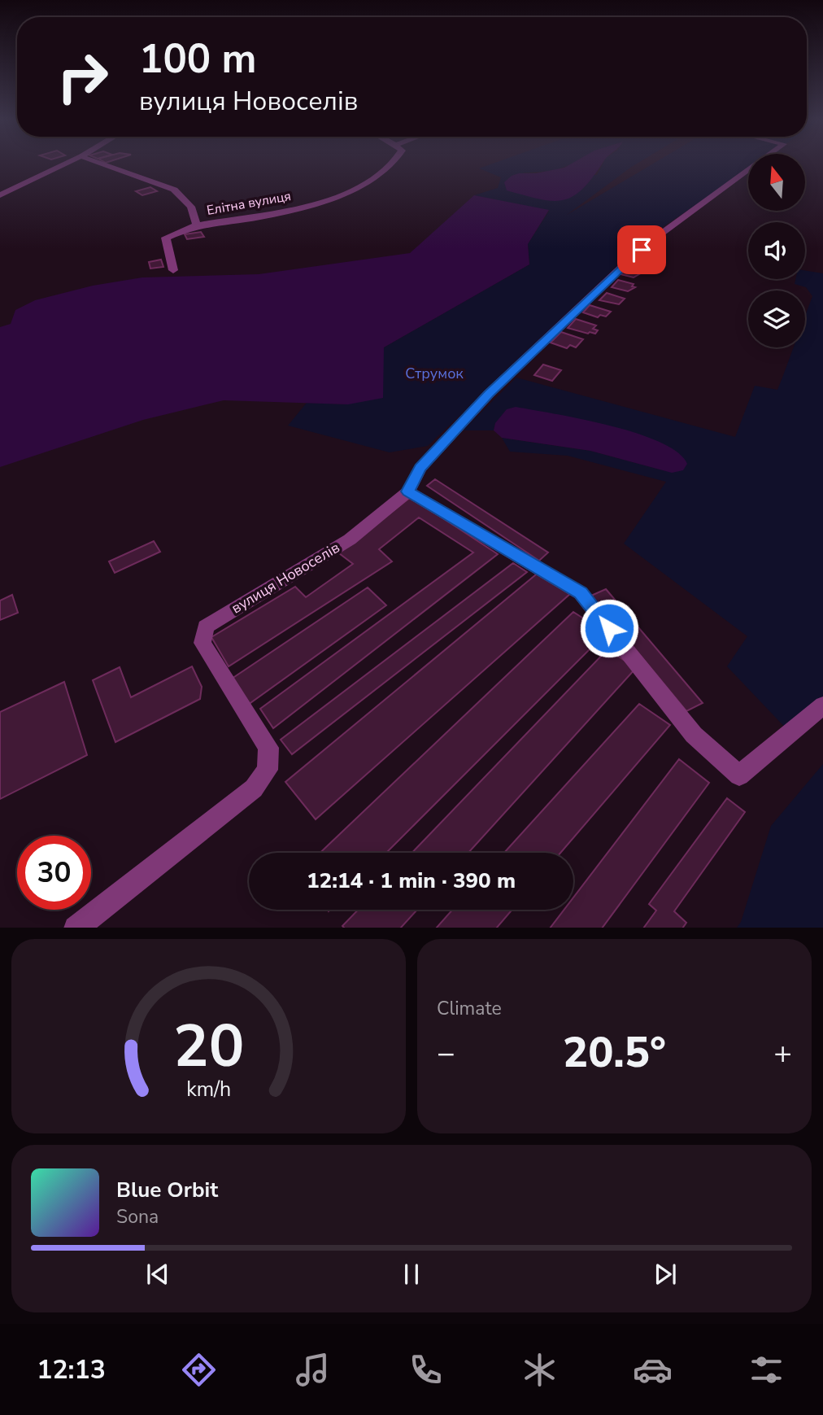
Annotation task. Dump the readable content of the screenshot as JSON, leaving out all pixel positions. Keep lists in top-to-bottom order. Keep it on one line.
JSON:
{"streets":{"street":["Елітна вулиця","вулиця Новоселів"]},"parks":["Струмок"],"north":"top","page":{"turn":["100 m","вулиця Новоселів"],"limit":"30","trip":"12:14 · 1 min · 390 m","tile":"Climate","heat":["−","20.5°","+"],"song":["Blue Orbit","Sona"],"tabs":"12:13","gauge":["20","km/h"]}}
